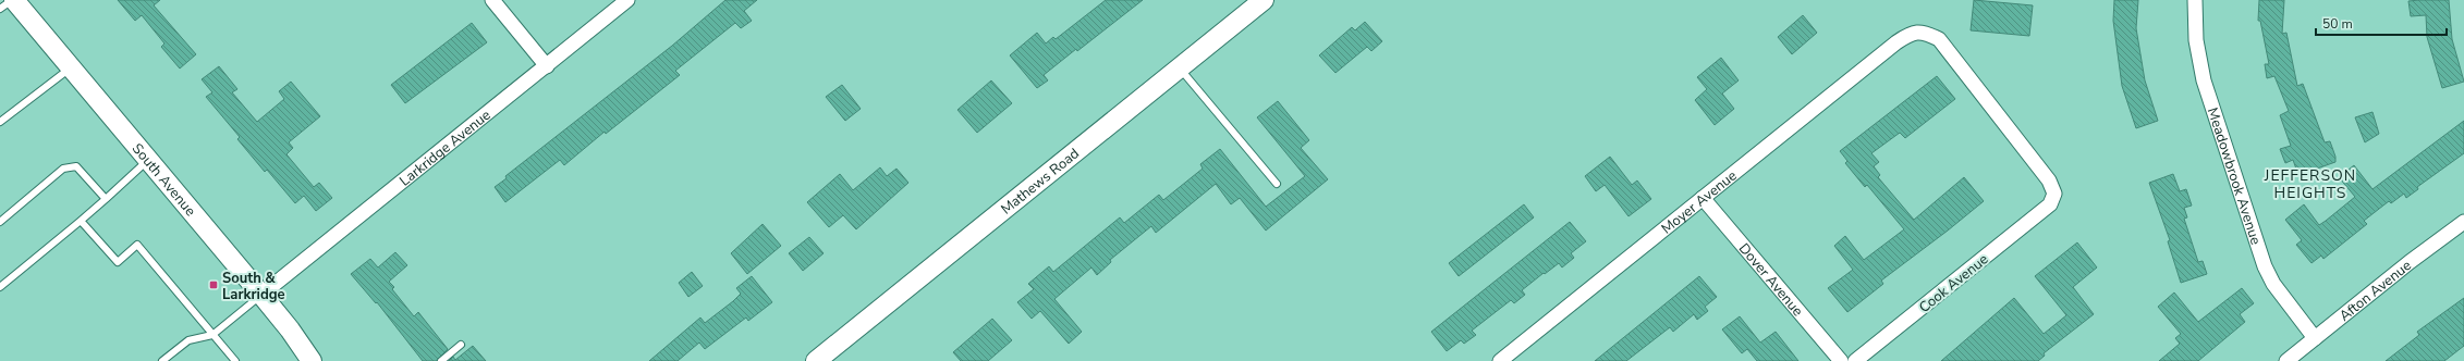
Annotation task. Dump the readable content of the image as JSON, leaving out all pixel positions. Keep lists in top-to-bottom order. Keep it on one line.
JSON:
{"streets":{"street":["Larkridge Avenue","Meadowbrook Avenue","South Avenue","Mathews Road","Moyer Avenue","Dover Avenue","Cook Avenue","Afton Avenue"]},"crossings":[["Larkridge Avenue","South Avenue"],["Meadowbrook Avenue","Afton Avenue"],["Moyer Avenue","Dover Avenue"],["Moyer Avenue","Cook Avenue"]],"districts":["JEFFERSON HEIGHTS"],"places":{"transit":["South & Larkridge"]},"scale_bar":"50 m"}
